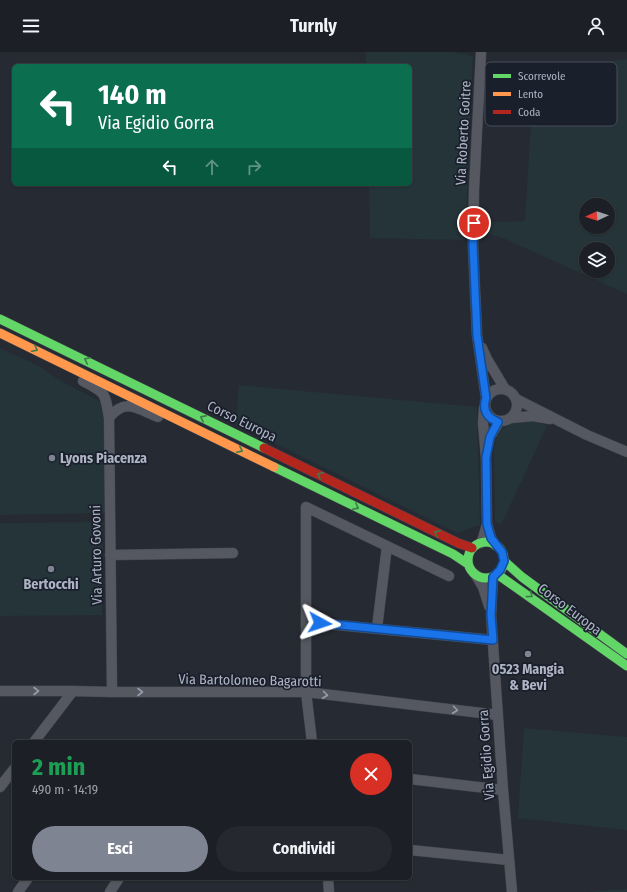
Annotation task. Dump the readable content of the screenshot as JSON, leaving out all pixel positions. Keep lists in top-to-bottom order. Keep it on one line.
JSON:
{"streets":{"main road":["Corso Europa"],"street":["Via Roberto Goitre","Via Arturo Govoni","Via Bartolomeo Bagarotti","Via Egidio Gorra"]},"crossings":[["Via Roberto Goitre","Corso Europa"],["Via Roberto Goitre","Via Egidio Gorra"],["Corso Europa","Via Arturo Govoni"],["Corso Europa","Via Egidio Gorra"],["Via Arturo Govoni","Via Bartolomeo Bagarotti"],["Via Bartolomeo Bagarotti","Via Egidio Gorra"]],"places":["Lyons Piacenza","Bertocchi","0523 Mangia & Bevi"],"legend":["Scorrevole","Lento","Coda"],"north":"left","page":{"header":"Turnly","turn":["140 m","Via Egidio Gorra"],"heading":["2 min","490 m · 14:19"],"buttons":["Esci","Condividi"]}}
